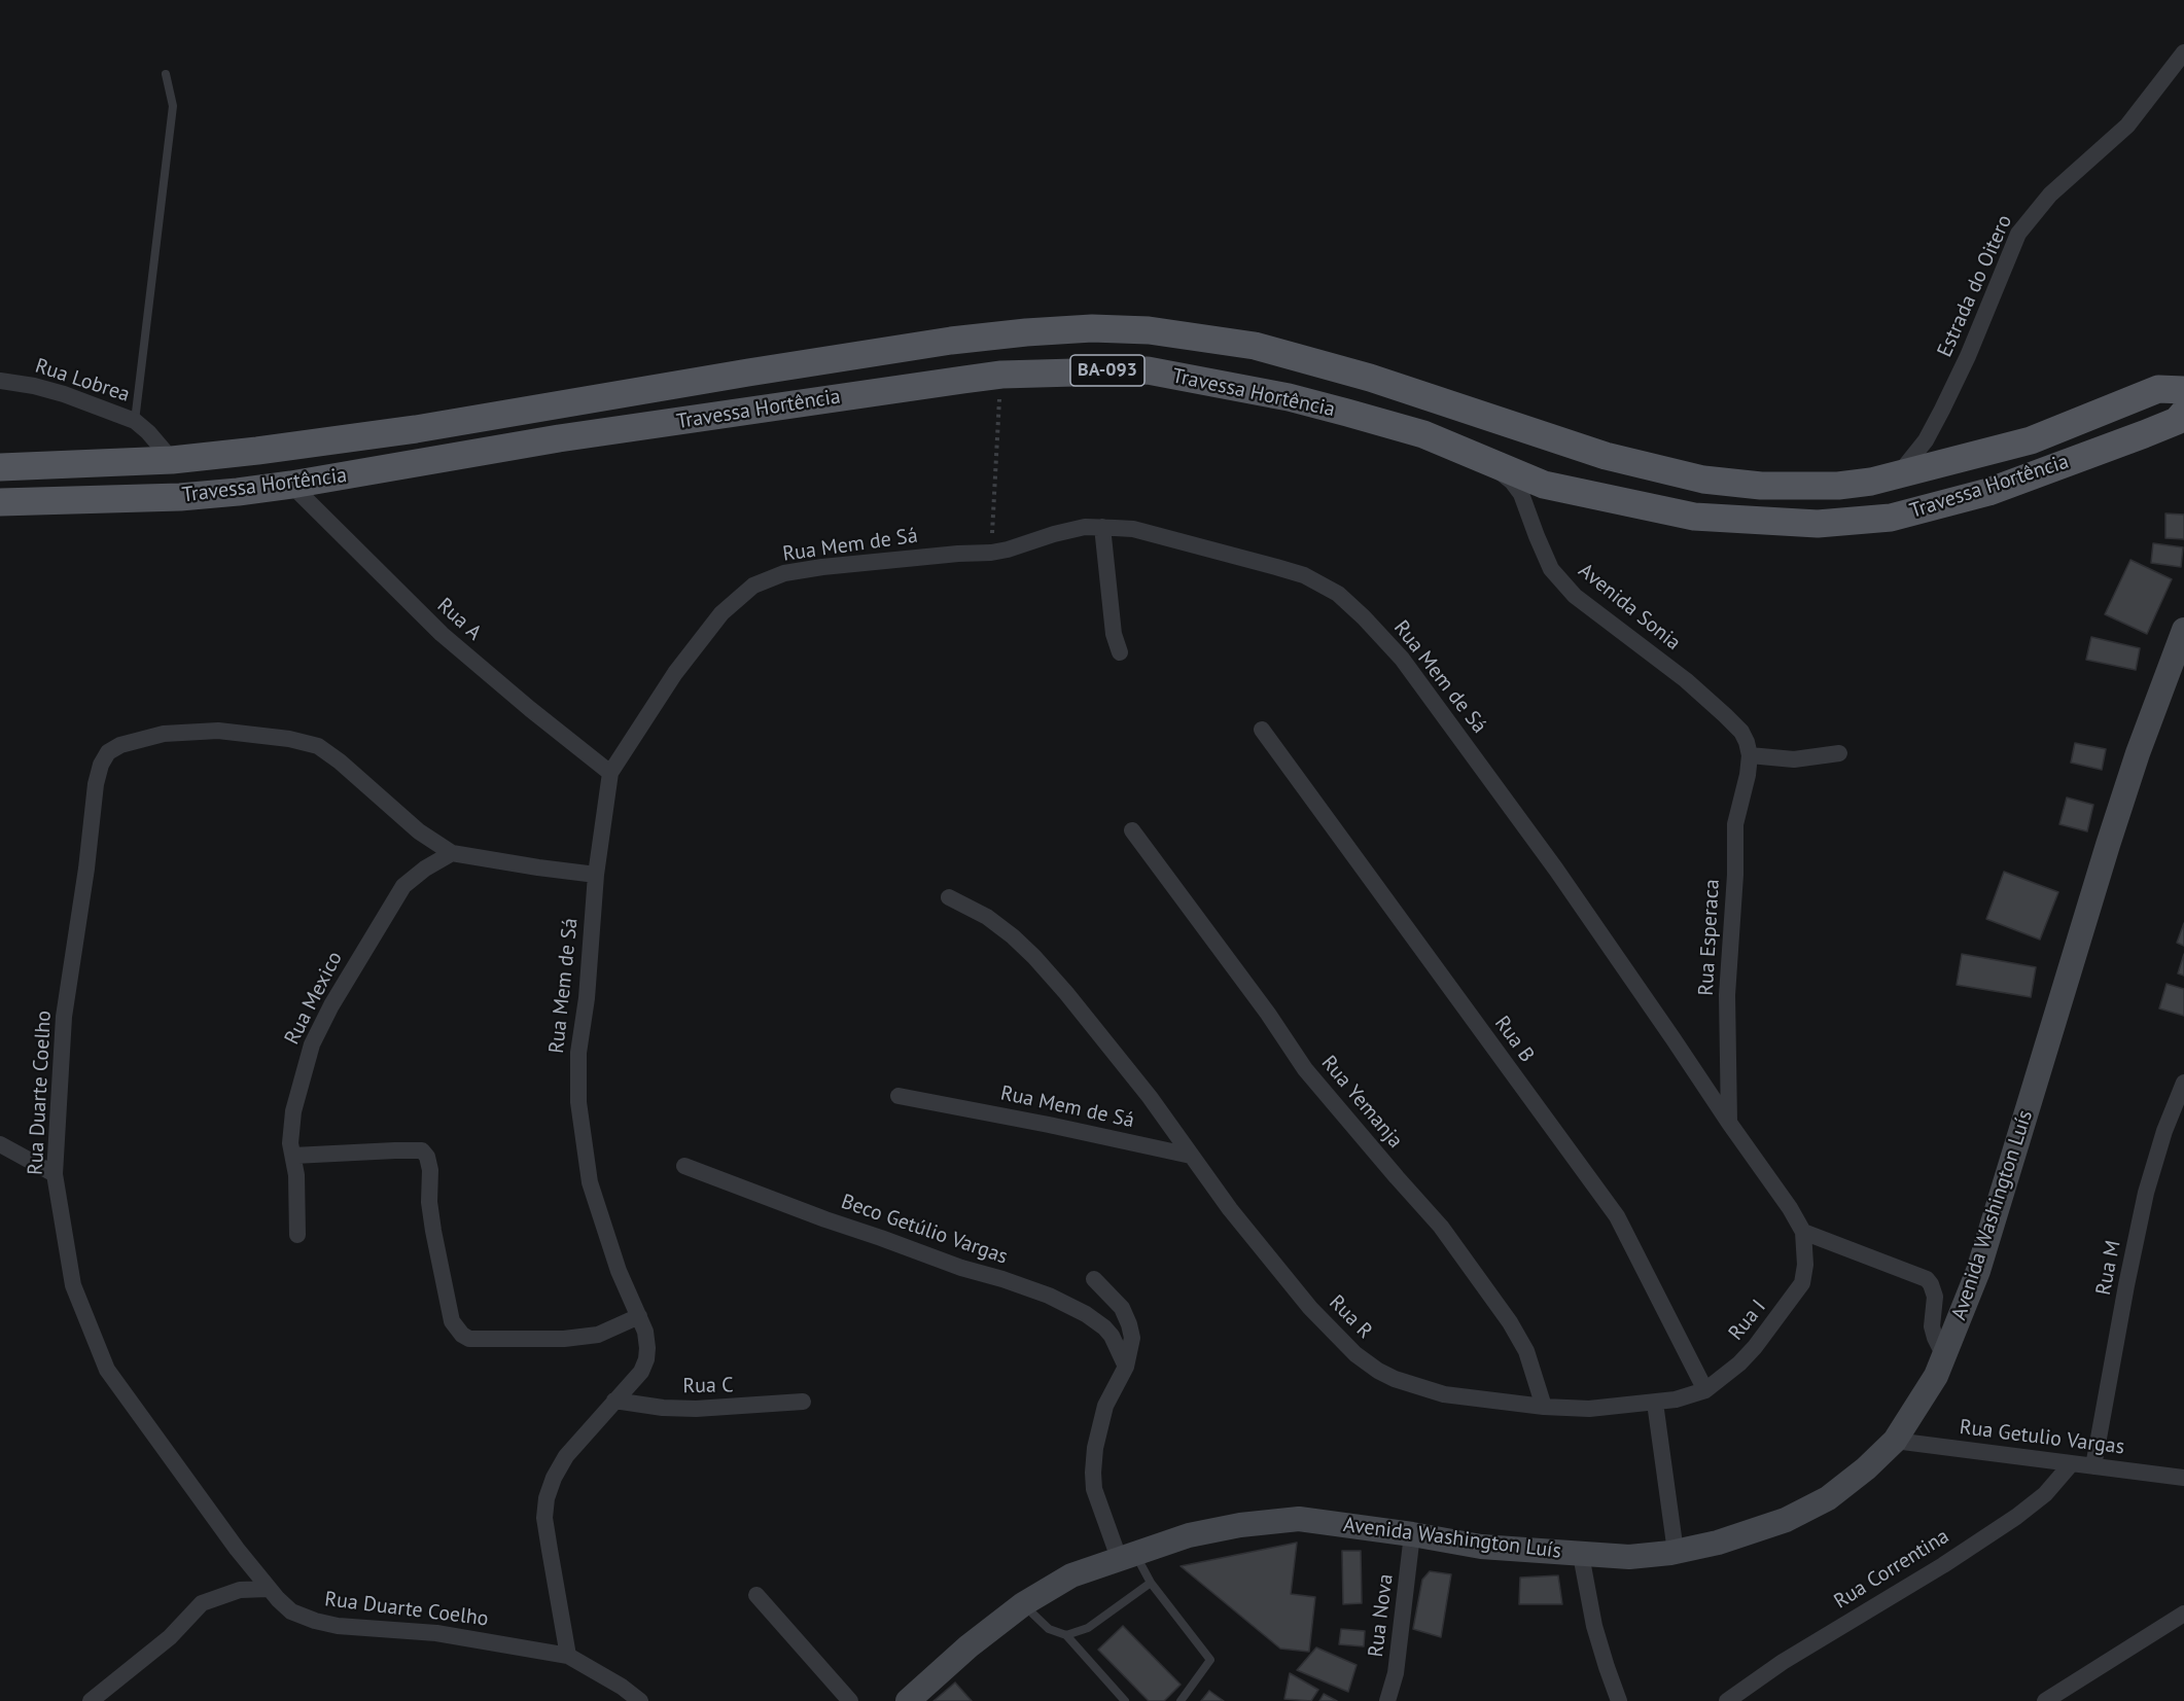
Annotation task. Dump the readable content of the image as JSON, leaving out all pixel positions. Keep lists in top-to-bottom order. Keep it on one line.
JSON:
{"streets":{"main road":["BA-093","Travessa Hortência","Avenida Washington Luís"],"street":["Estrada do Oitero","Rua Lobrea","Rua Mem de Sá","Avenida Sonia","Rua A","Rua Esperaca","Rua Mexico","Rua B","Rua Duarte Coelho","Rua Yemanja","Beco Getúlio Vargas","Rua M","Rua R","Rua I","Rua C","Rua Getulio Vargas","Rua Correntina","Rua Nova"]},"crossings":[["Estrada do Oitero","Travessa Hortência"],["Rua Lobrea","Travessa Hortência"],["Travessa Hortência","Avenida Sonia"],["Travessa Hortência","Rua A"],["Rua Mem de Sá","Rua A"],["Rua Mem de Sá","Rua Esperaca"],["Rua Mem de Sá","Rua Duarte Coelho"],["Rua Mem de Sá","Rua R"],["Rua Mem de Sá","Rua I"],["Rua Mem de Sá","Rua C"],["Avenida Sonia","Rua Esperaca"],["Rua Esperaca","Rua I"],["Rua Mexico","Rua Duarte Coelho"],["Rua B","Rua I"],["Rua Yemanja","Rua R"],["Rua Yemanja","Rua I"],["Avenida Washington Luís","Rua Getulio Vargas"],["Avenida Washington Luís","Rua Nova"],["Rua M","Rua Getulio Vargas"],["Rua R","Rua I"],["Rua Getulio Vargas","Rua Correntina"]]}
